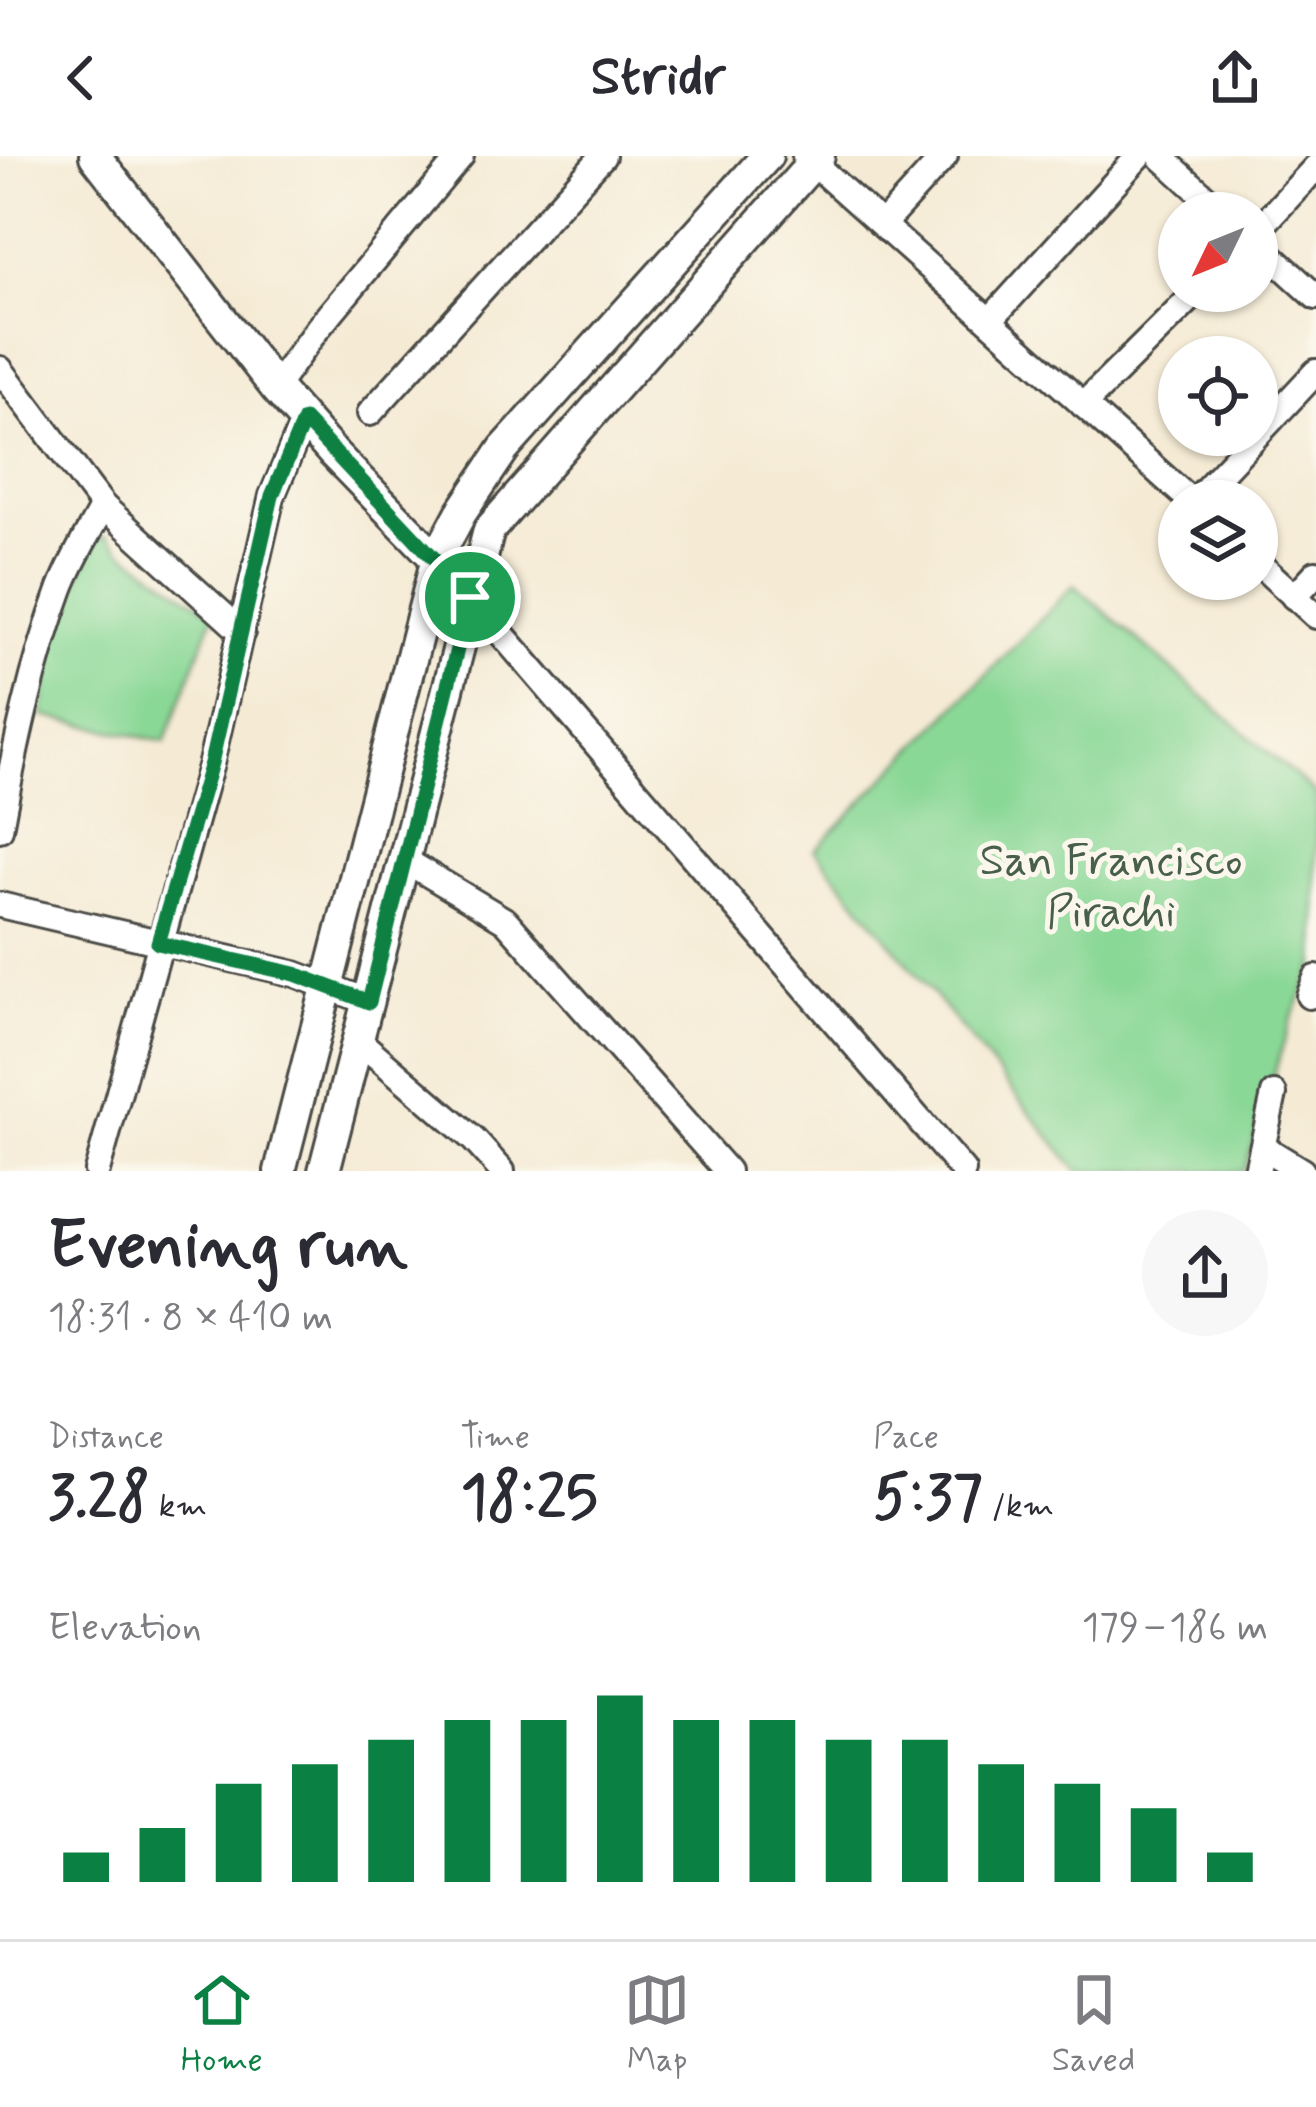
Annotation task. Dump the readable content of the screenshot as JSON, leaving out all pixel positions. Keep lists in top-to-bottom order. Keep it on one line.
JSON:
{"parks":["San Francisco Pirachi"],"north":"bottom left","page":{"header":"Stridr","heading":["Evening run","18:31 · 8 × 410 m"],"stats":[["Distance","3.28 km"],["Time","18:25"],["Pace","5:37 /km"]],"chart":["Elevation","179–186 m"],"tabs":["Home","Map","Saved"]}}
